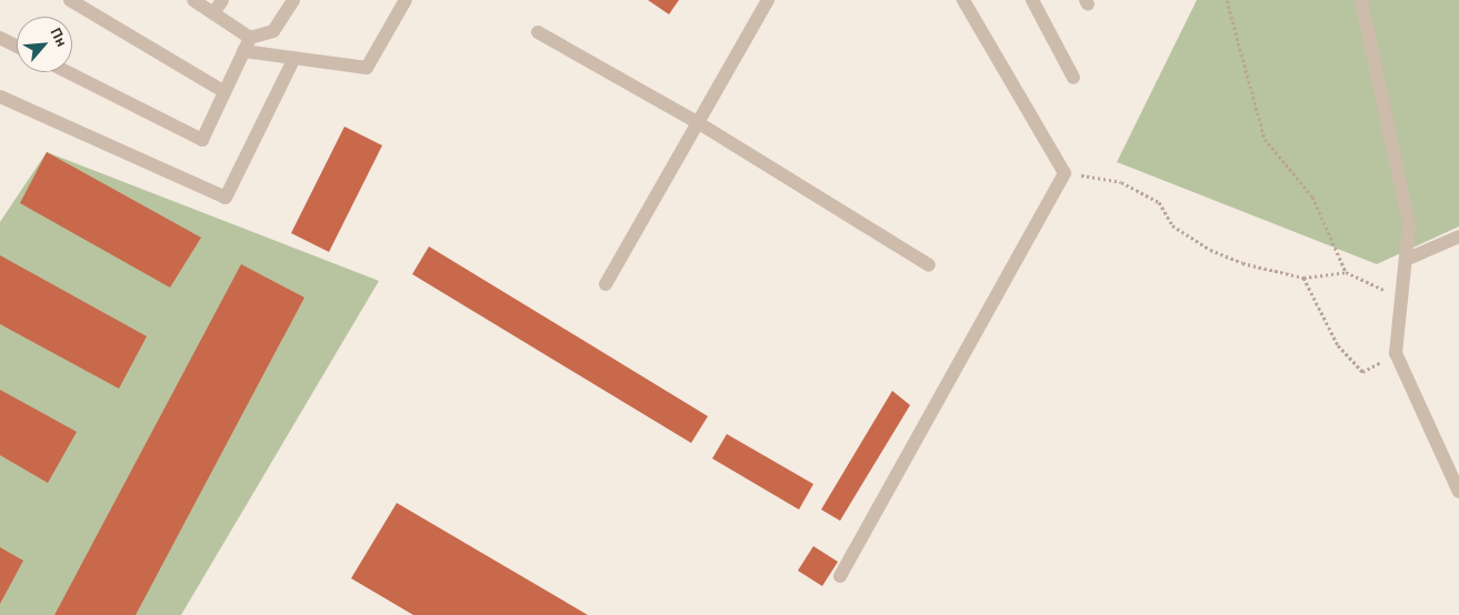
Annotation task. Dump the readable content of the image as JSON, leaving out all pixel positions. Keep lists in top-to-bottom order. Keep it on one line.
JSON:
{"north":"top right"}
